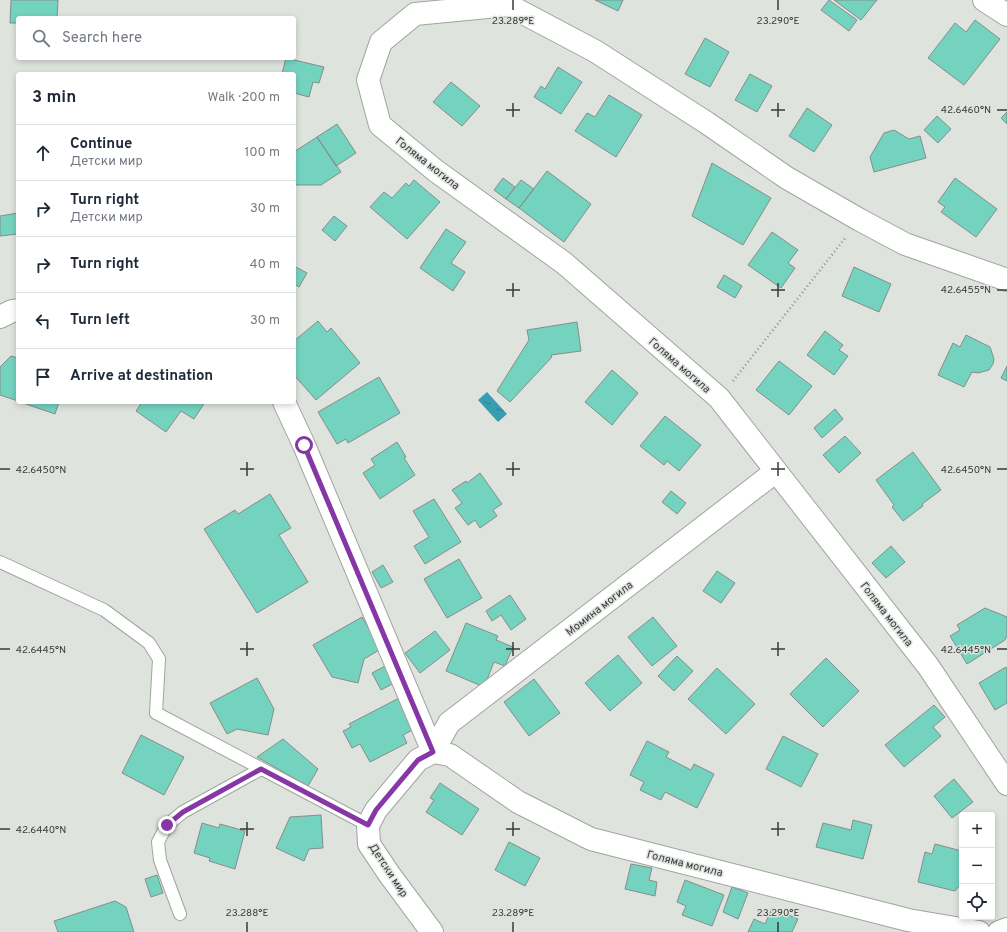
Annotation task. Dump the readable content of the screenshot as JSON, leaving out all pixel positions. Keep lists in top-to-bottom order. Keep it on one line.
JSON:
{"streets":{"street":["Голяма могила","Момина могила","Детски мир"]},"crossings":[["Голяма могила","Момина могила"]],"page":{"search":"Search here","heading":["3 min","Walk · 200 m"],"list":[["Continue","Детски мир","100 m"],["Turn right","Детски мир","30 m"],["Turn right","40 m"],["Turn left","30 m"],"Arrive at destination"],"map_buttons":["+","−"]},"coordinates":["23.289°E","23.290°E","42.6460°N","42.6455°N","42.6450°N","42.6445°N","42.6440°N","23.288°E"]}
